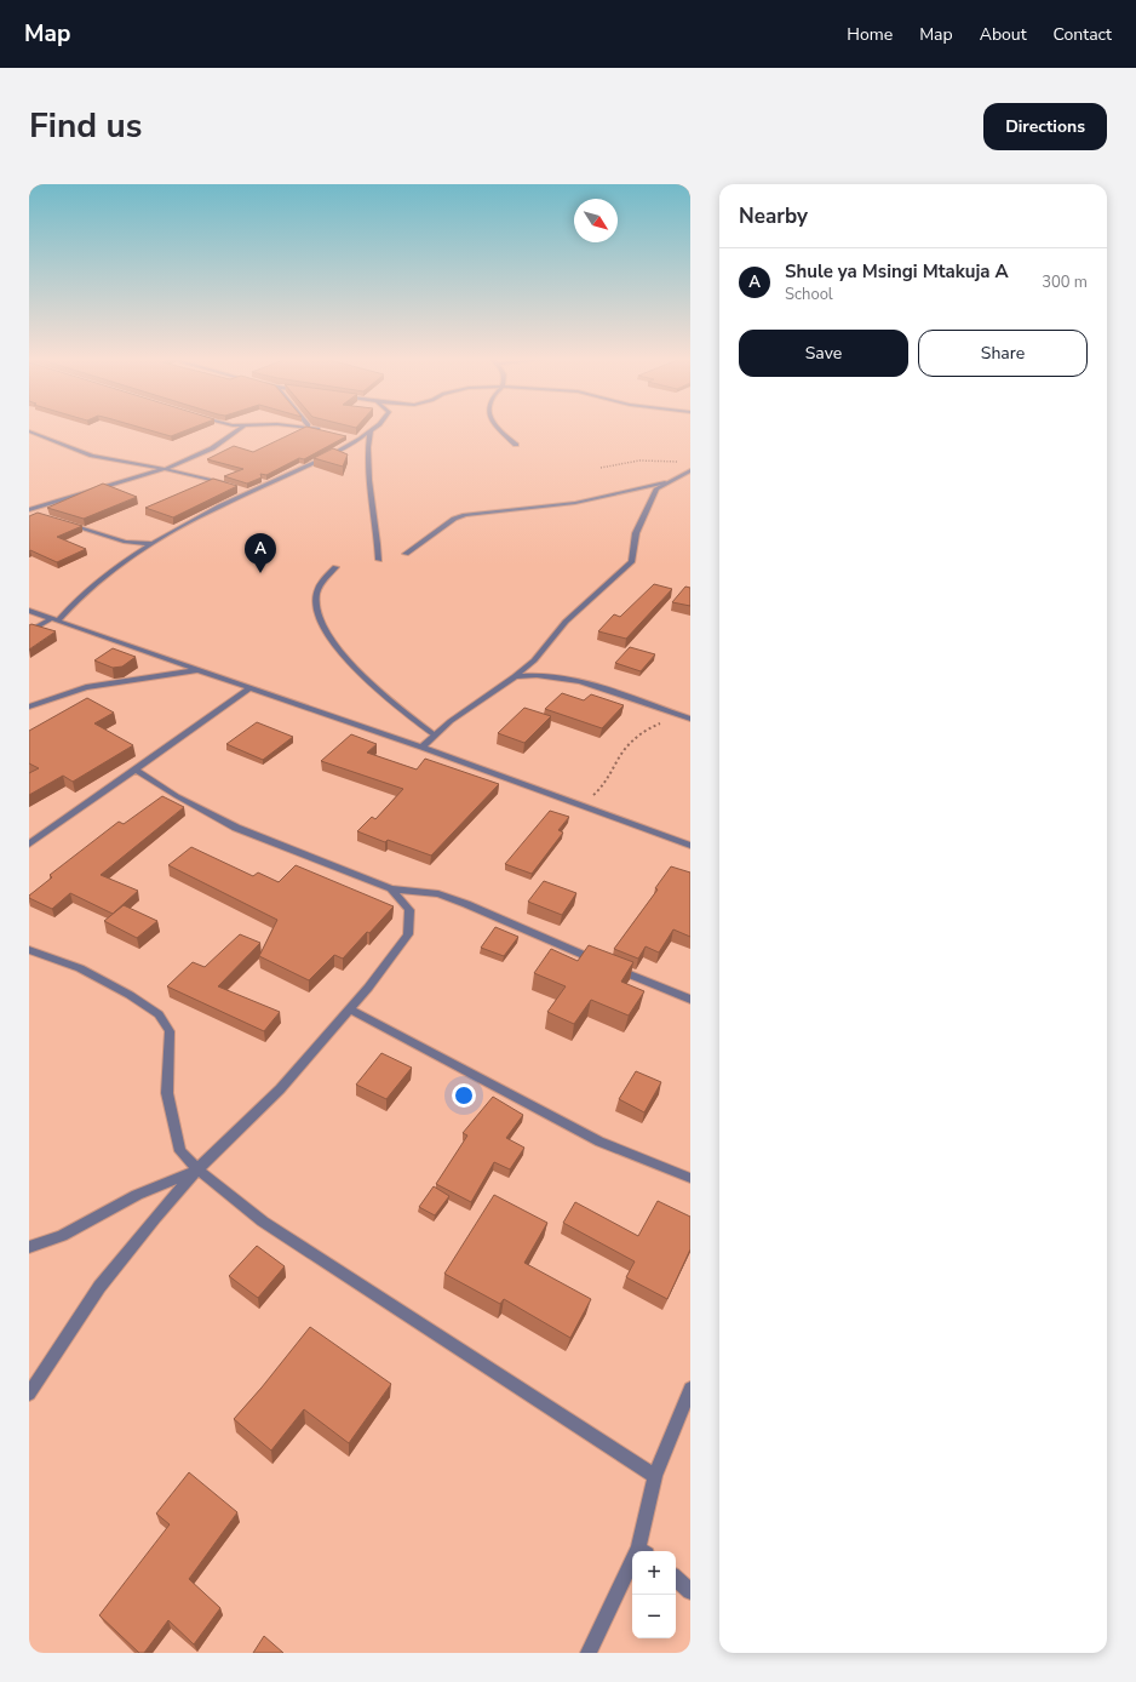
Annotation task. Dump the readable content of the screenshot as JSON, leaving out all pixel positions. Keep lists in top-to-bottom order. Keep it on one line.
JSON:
{"north":"bottom right","page":{"header":"Map","nav":["Home","Map","About","Contact"],"title":"Find us","buttons":["Directions",["Save","Share"]],"heading":"Nearby","list":[{"mark":"A","name":"Shule ya Msingi Mtakuja A","note":"School","value":"300 m"}],"pins":"A","map_buttons":["+","−"]}}
